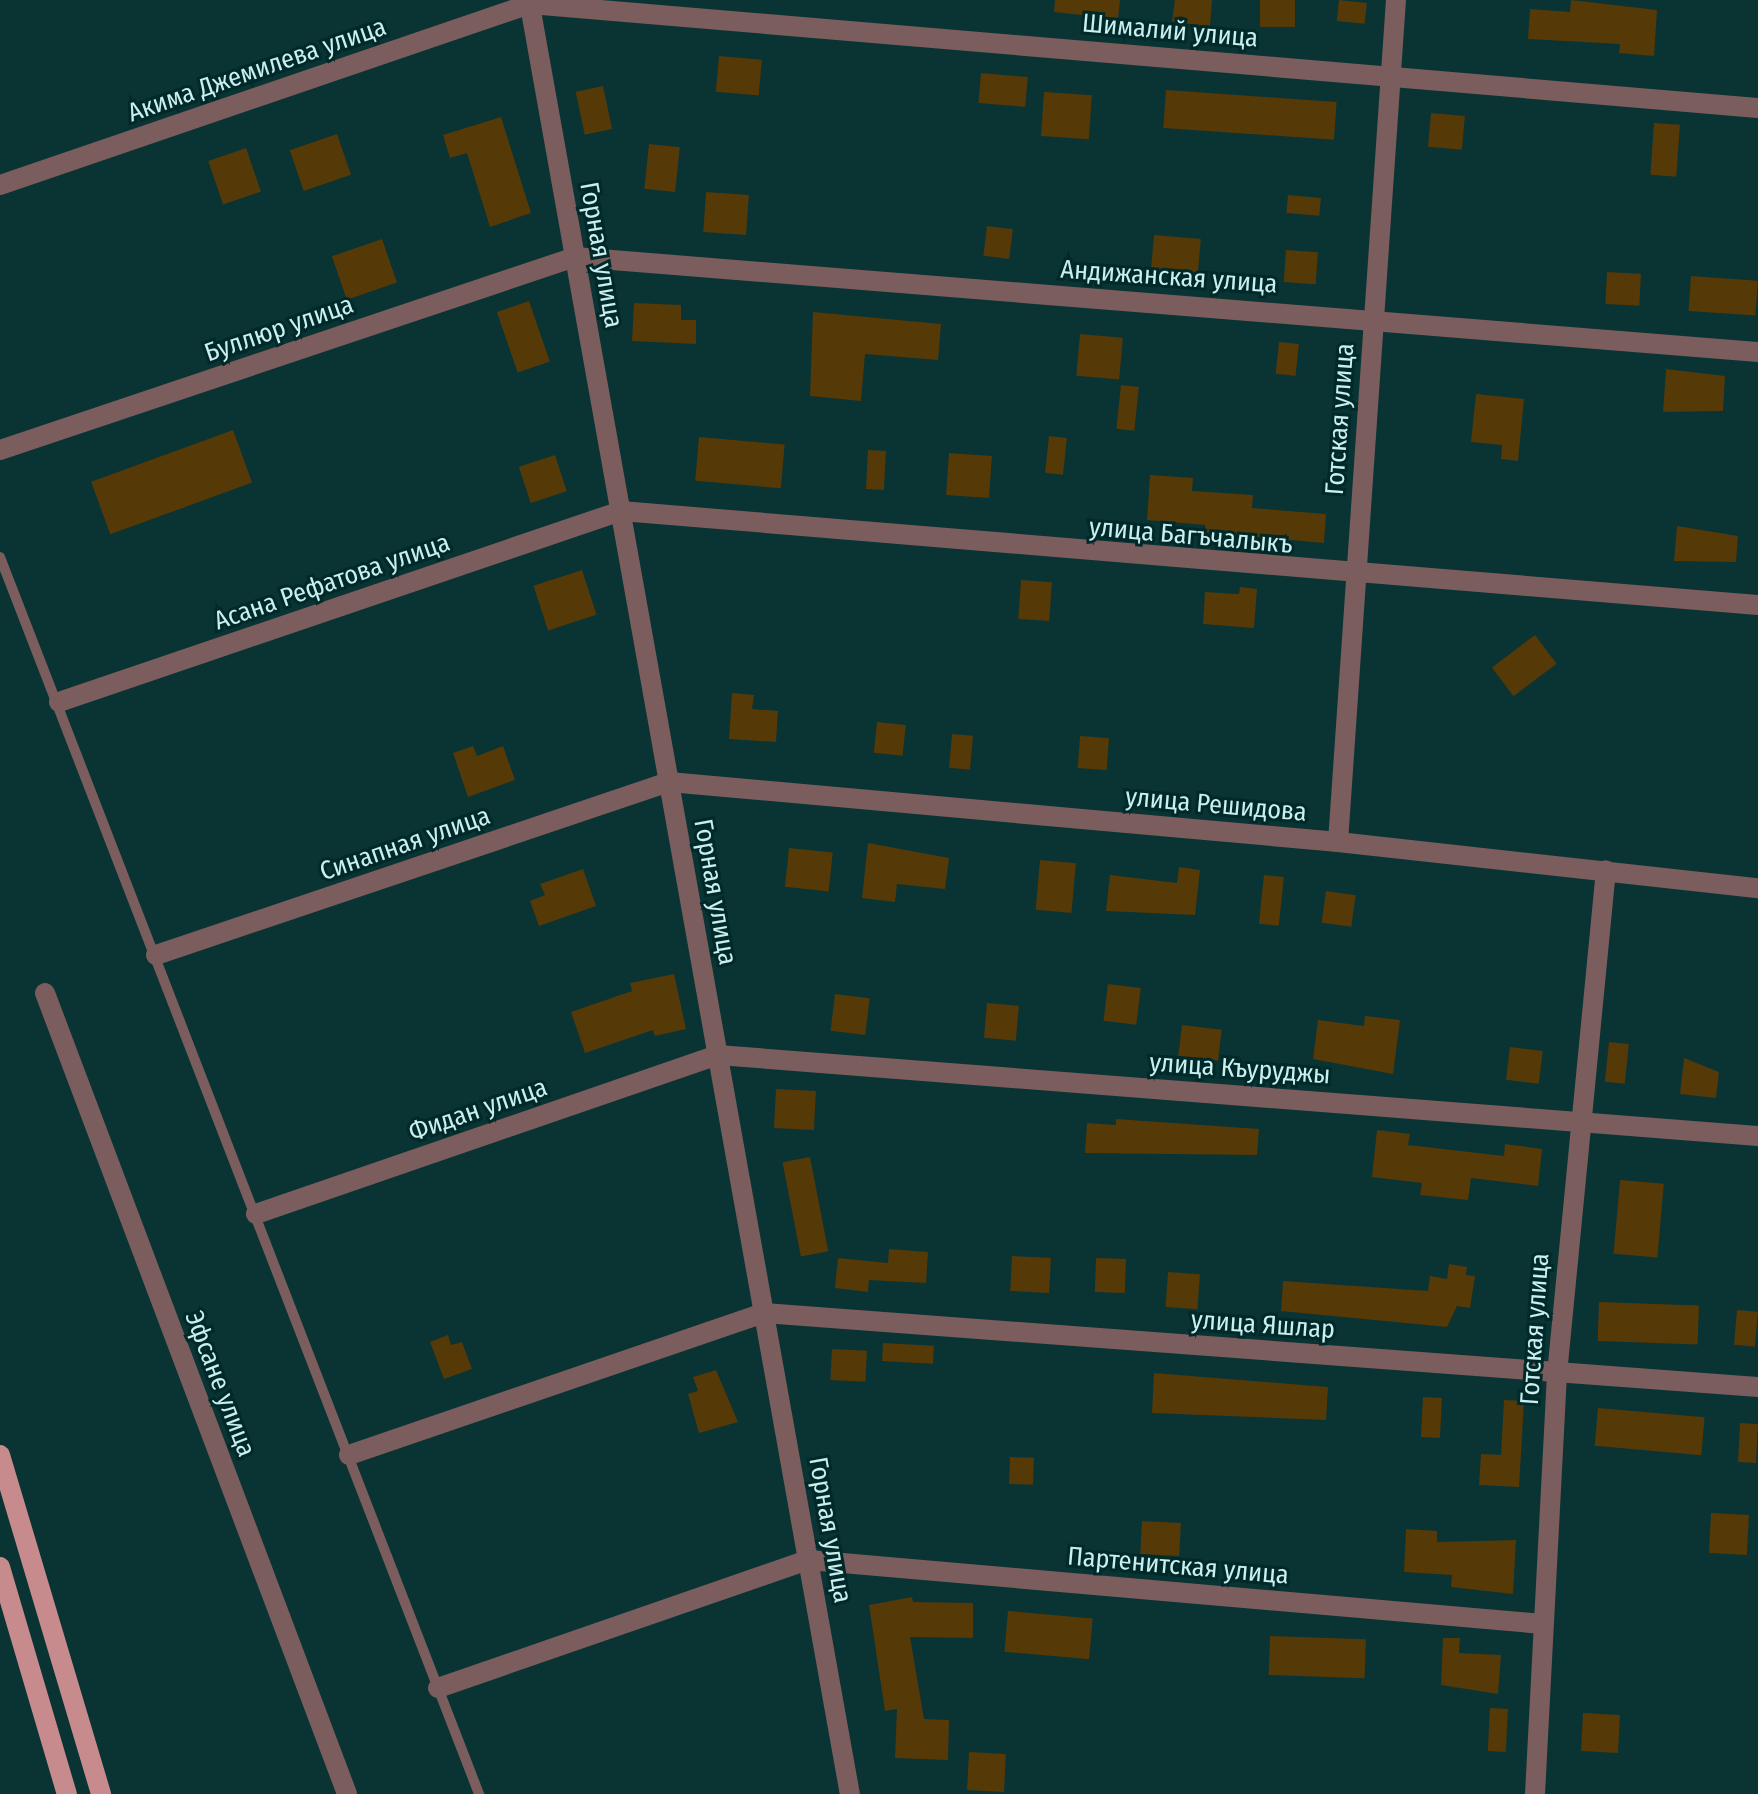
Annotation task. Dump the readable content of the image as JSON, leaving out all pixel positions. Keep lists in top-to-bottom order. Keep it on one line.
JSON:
{"streets":{"street":["Шималий улица","Акима Джемилева улица","Горная улица","Андижанская улица","Буллюр улица","Готская улица","улица Багъчалыкъ","Асана Рефатова улица","улица Решидова","Синапная улица","улица Къуруджы","Фидан улица","улица Яшлар","Эфсане улица","Партенитская улица"]},"crossings":[["Шималий улица","Акима Джемилева улица"],["Шималий улица","Горная улица"],["Шималий улица","Готская улица"],["Акима Джемилева улица","Горная улица"],["Горная улица","Андижанская улица"],["Горная улица","Буллюр улица"],["Горная улица","улица Багъчалыкъ"],["Горная улица","Асана Рефатова улица"],["Горная улица","улица Решидова"],["Горная улица","Синапная улица"],["Горная улица","улица Къуруджы"],["Горная улица","Фидан улица"],["Горная улица","улица Яшлар"],["Горная улица","Партенитская улица"],["Андижанская улица","Буллюр улица"],["Андижанская улица","Готская улица"],["Готская улица","улица Багъчалыкъ"],["Готская улица","улица Решидова"],["Готская улица","улица Къуруджы"],["Готская улица","улица Яшлар"],["Готская улица","Партенитская улица"],["улица Багъчалыкъ","Асана Рефатова улица"],["улица Решидова","Синапная улица"],["улица Къуруджы","Фидан улица"]]}
